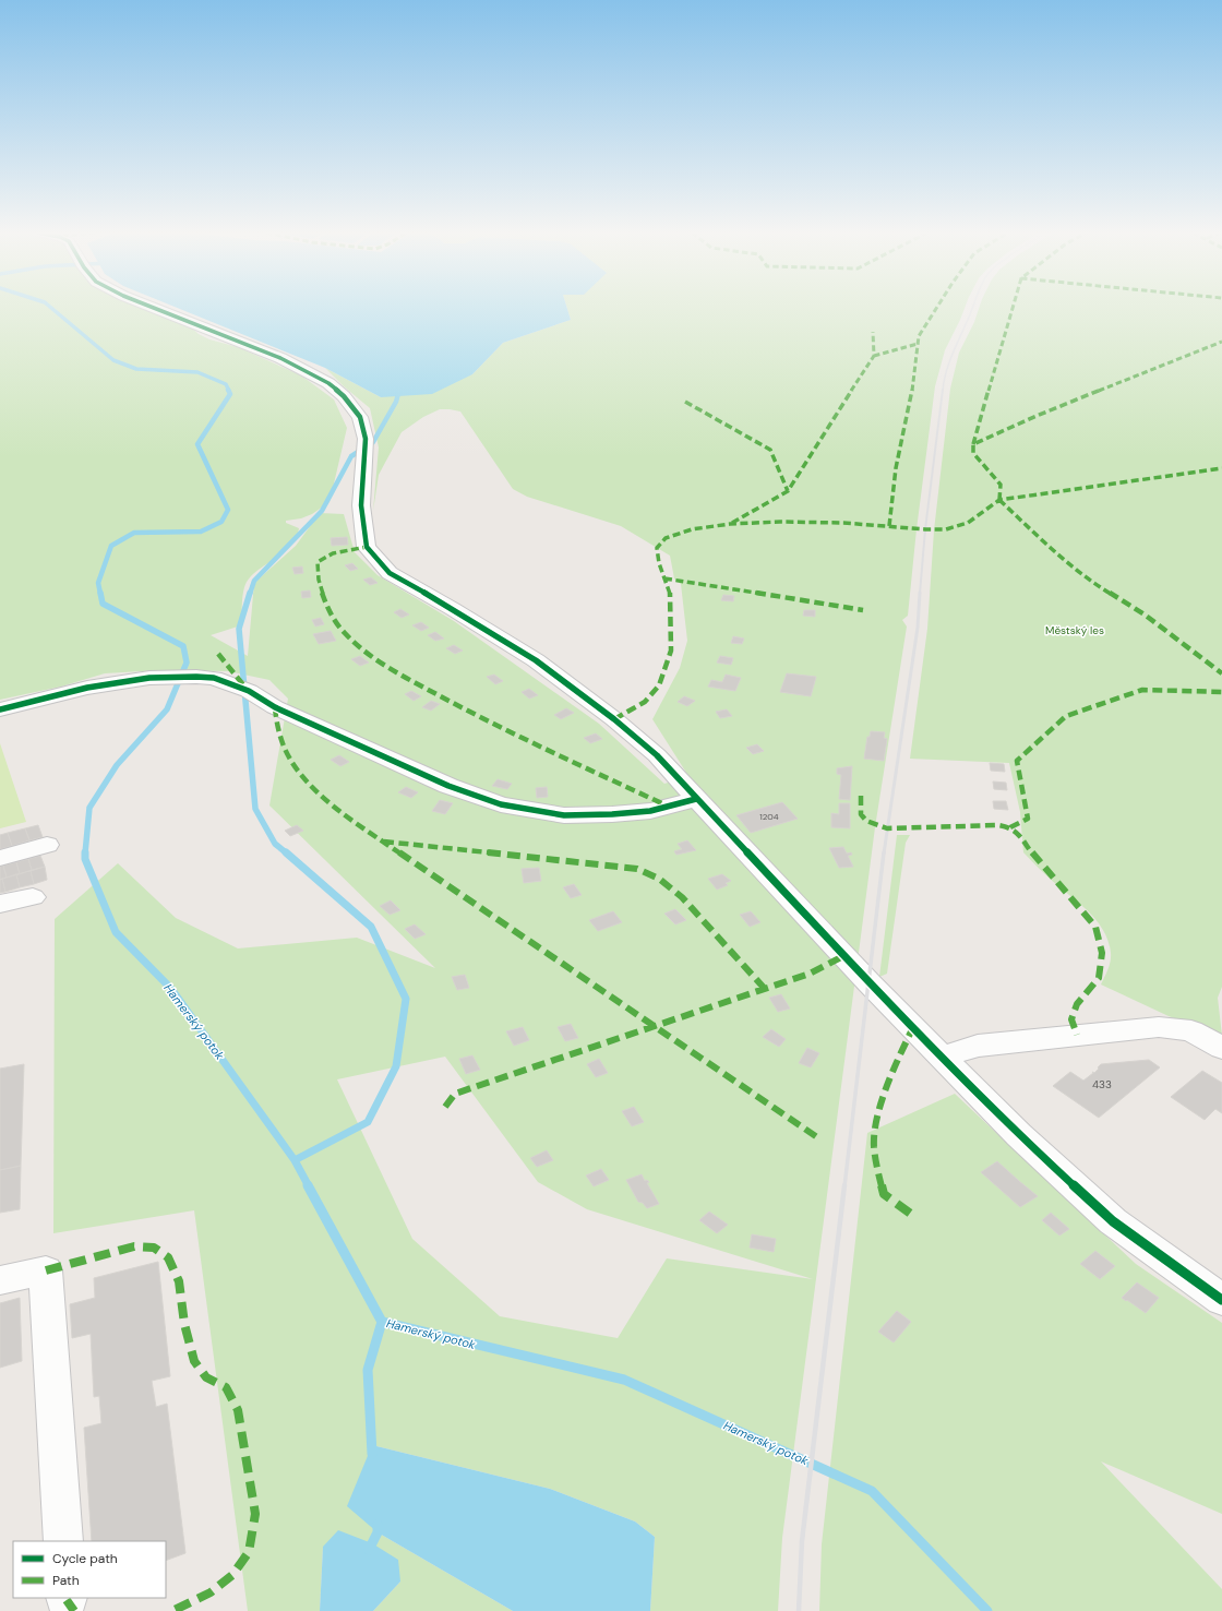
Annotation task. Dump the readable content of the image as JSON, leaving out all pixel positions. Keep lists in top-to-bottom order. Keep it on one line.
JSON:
{"water":["Hamerský potok"],"parks":["Městský les"],"house_numbers":["1204","433"],"legend":["Cycle path","Path"]}
